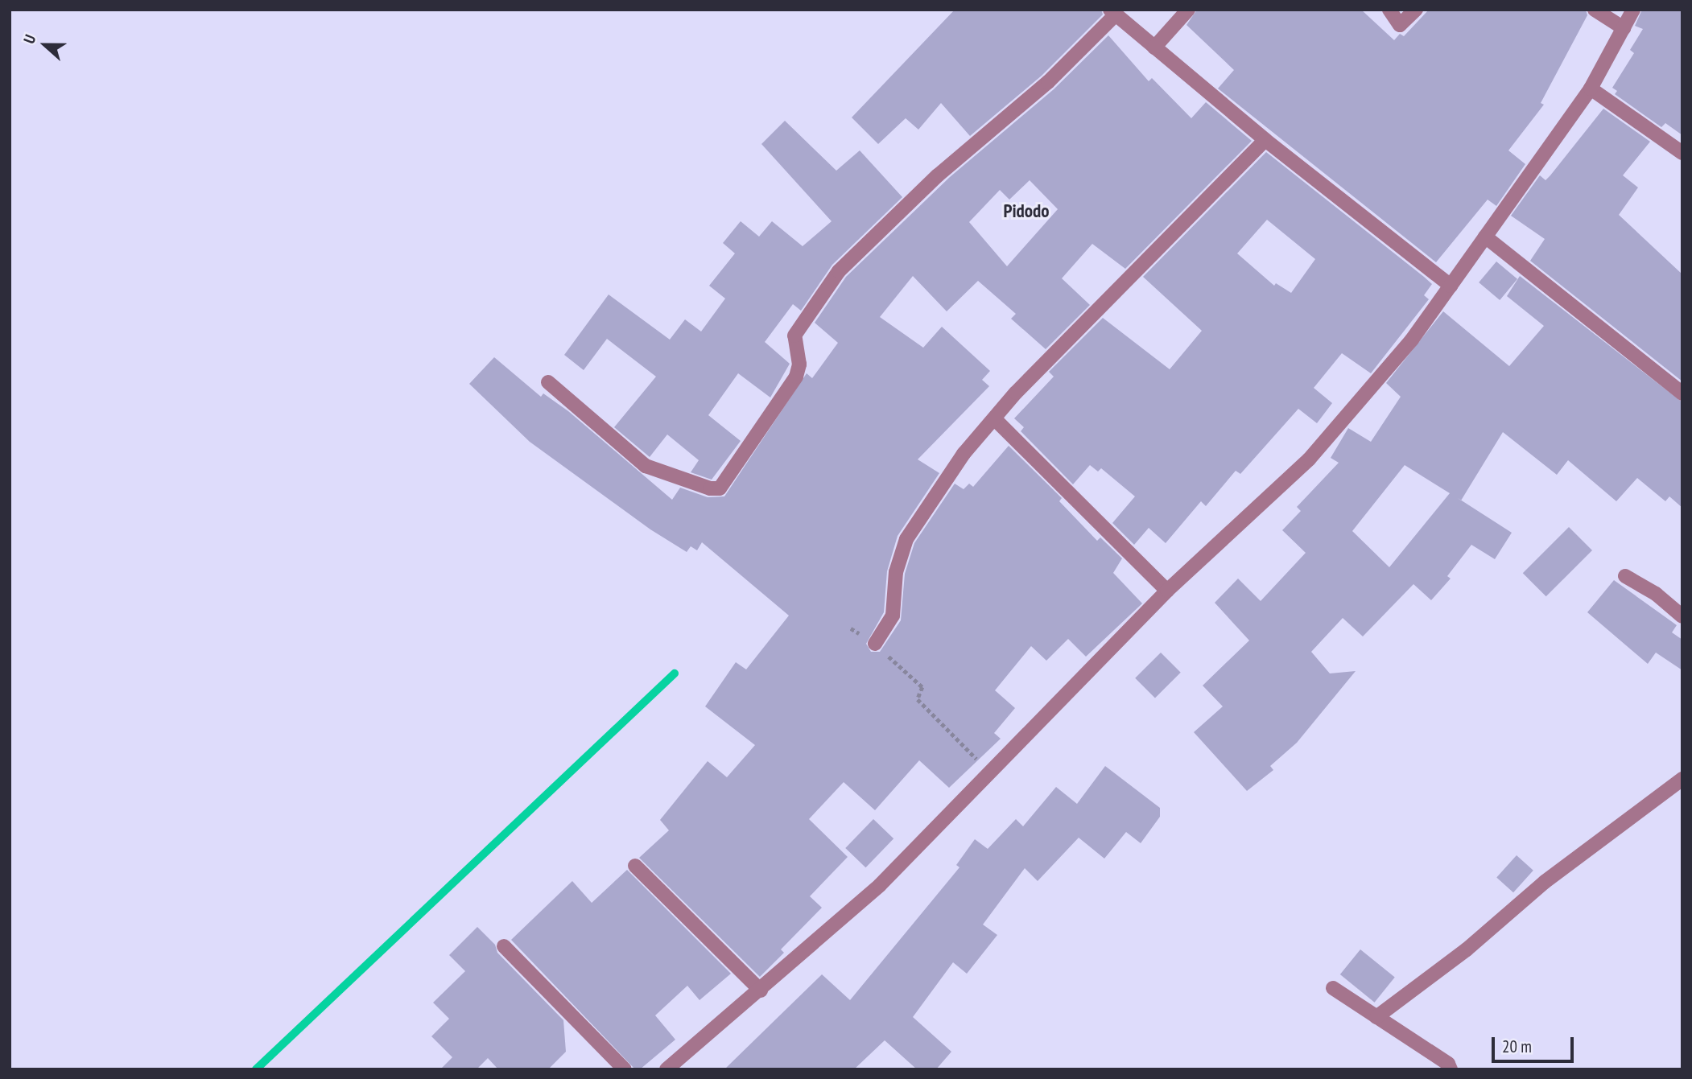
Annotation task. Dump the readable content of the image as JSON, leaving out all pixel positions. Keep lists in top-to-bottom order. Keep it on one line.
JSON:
{"districts":["Pidodo"],"scale_bar":"20 m","north":"left"}
